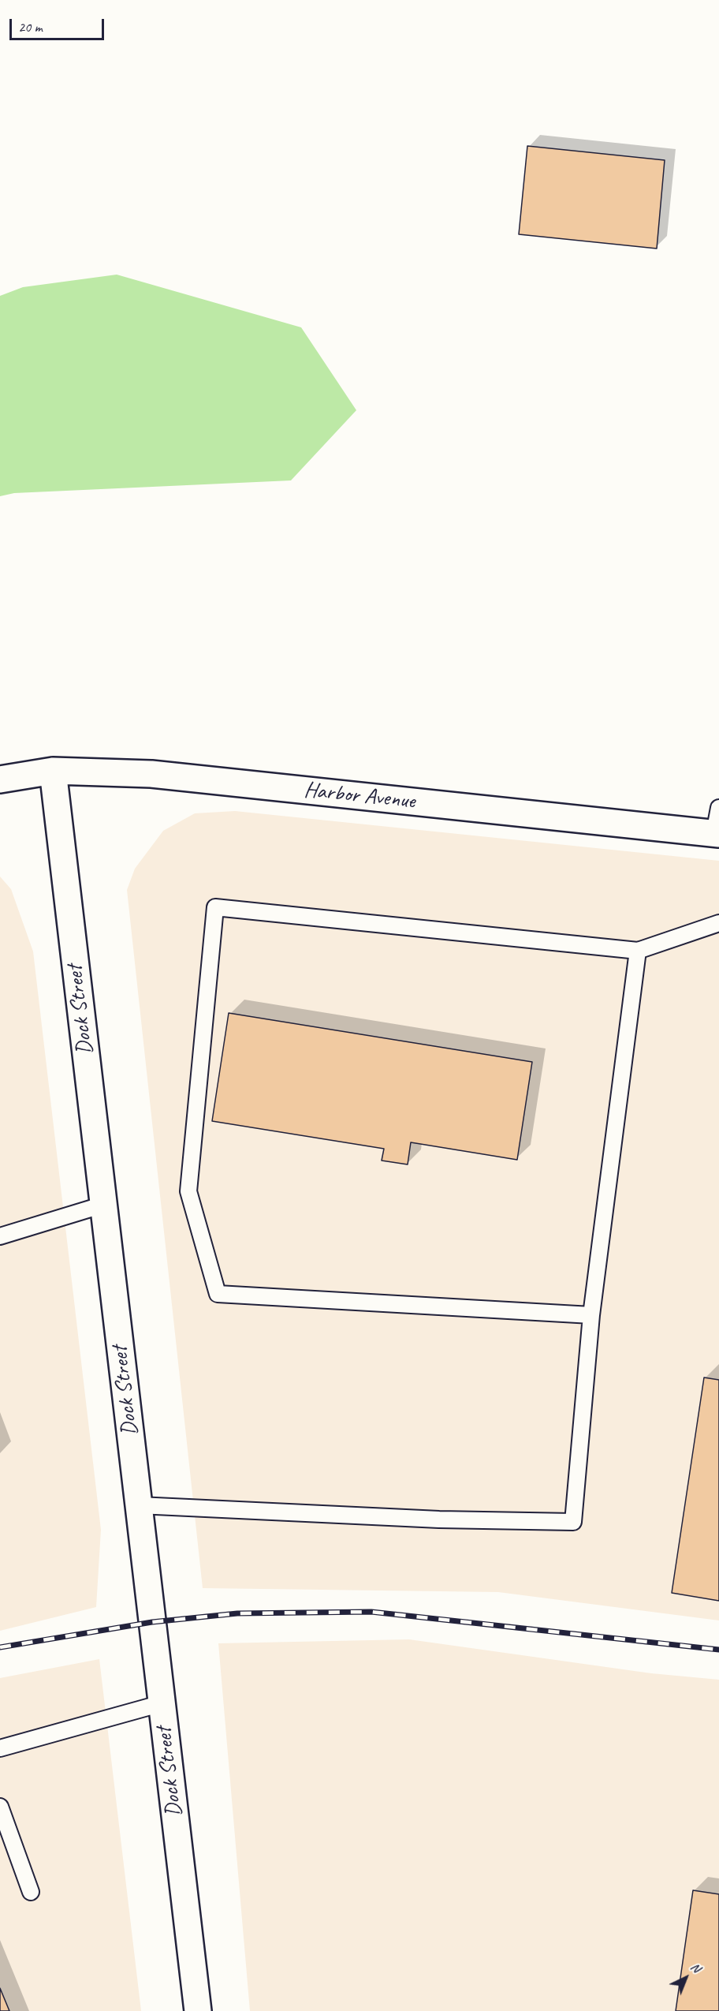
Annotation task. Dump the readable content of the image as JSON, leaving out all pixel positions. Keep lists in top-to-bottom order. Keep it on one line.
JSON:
{"streets":{"street":["Harbor Avenue","Dock Street"]},"crossings":[["Harbor Avenue","Dock Street"]],"scale_bar":"20 m","north":"top right"}
